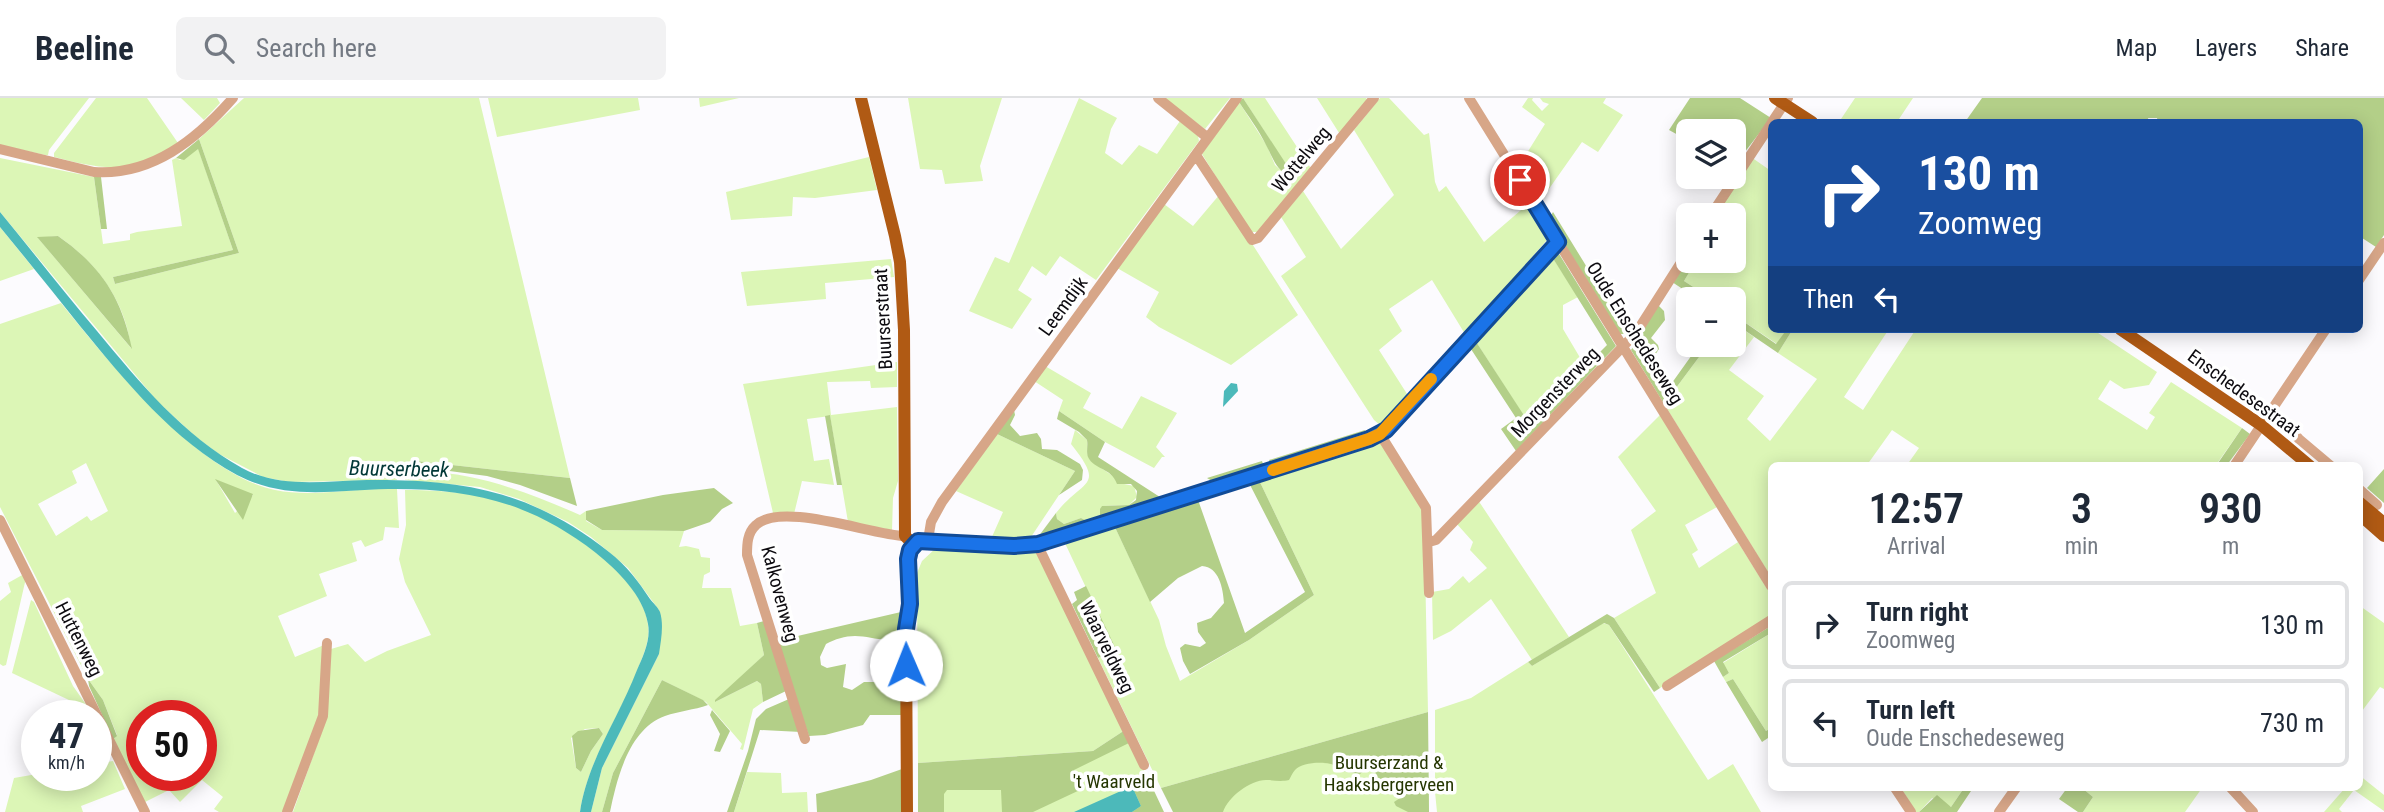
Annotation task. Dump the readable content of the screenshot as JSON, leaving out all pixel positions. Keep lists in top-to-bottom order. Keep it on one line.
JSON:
{"streets":{"main road":["Buurserstraat","Enschedesestraat"],"street":["Wottelweg","Leemdijk","Oude Enschedeseweg","Morgensterweg","Kalkovenweg","Huttenweg","Waarveldweg"]},"crossings":[["Wottelweg","Leemdijk"],["Buurserstraat","Kalkovenweg"],["Oude Enschedeseweg","Morgensterweg"]],"water":["Buurserbeek"],"parks":["Buurserzand & Haaksbergerveen","'t Waarveld"],"page":{"header":"Beeline","search":"Search here","nav":["Map","Layers","Share"],"map_buttons":["+","−"],"turn":["130 m","Zoomweg"],"then":"Then","eta":["12:57","Arrival","3","min","930","m"],"list":[{"name":"Turn right","note":"Zoomweg","value":"130 m"},{"name":"Turn left","note":"Oude Enschedeseweg","value":"730 m"}],"speed":"47 km/h","limit":"50"}}
